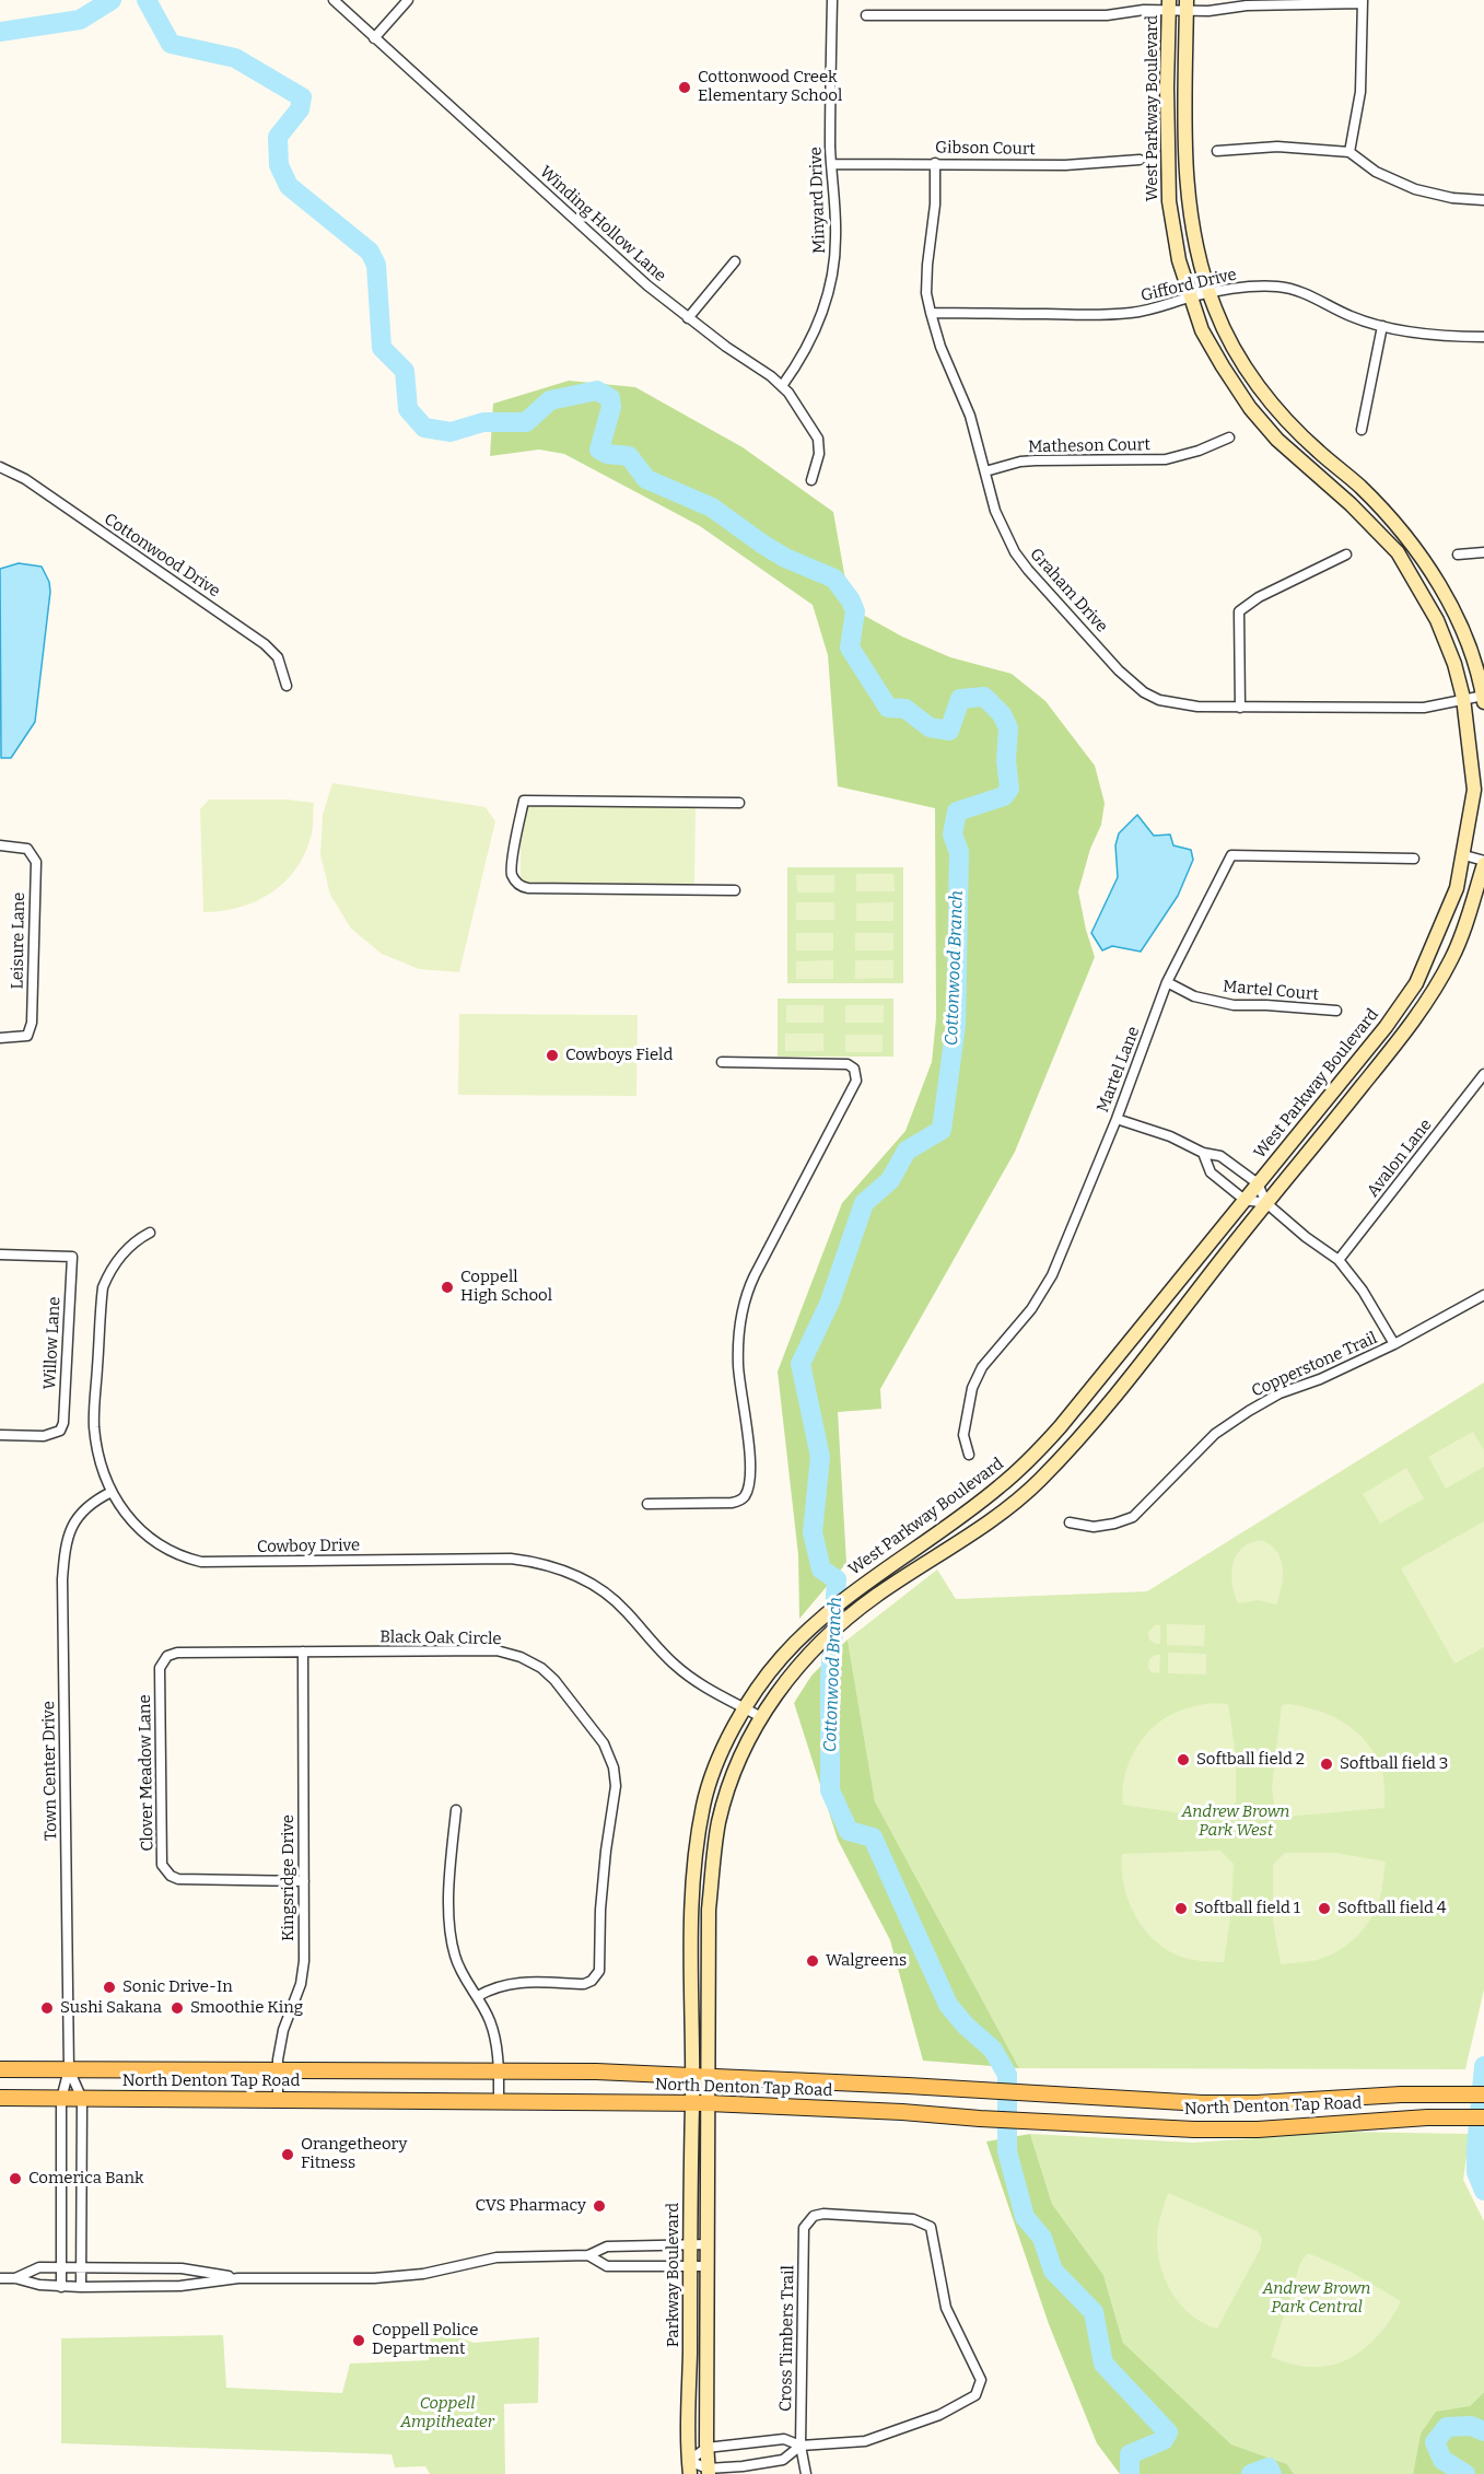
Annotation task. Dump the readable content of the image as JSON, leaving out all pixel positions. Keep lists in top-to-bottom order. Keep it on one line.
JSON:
{"streets":{"main road":["North Denton Tap Road"],"street":["West Parkway Boulevard","Gibson Court","Minyard Drive","Winding Hollow Lane","Gifford Drive","Matheson Court","Cottonwood Drive","Graham Drive","Leisure Lane","Martel Court","Martel Lane","Avalon Lane","Willow Lane","Copperstone Trail","Cowboy Drive","Black Oak Circle","Town Center Drive","Clover Meadow Lane","Kingsridge Drive","Parkway Boulevard","Cross Timbers Trail"]},"crossings":[["West Parkway Boulevard","Gifford Drive"],["West Parkway Boulevard","Graham Drive"],["West Parkway Boulevard","Cowboy Drive"],["West Parkway Boulevard","North Denton Tap Road"],["West Parkway Boulevard","Parkway Boulevard"],["Gibson Court","Minyard Drive"],["Gibson Court","Graham Drive"],["Minyard Drive","Winding Hollow Lane"],["Gifford Drive","Graham Drive"],["Matheson Court","Graham Drive"],["Martel Court","Martel Lane"],["Cowboy Drive","Town Center Drive"],["Black Oak Circle","Clover Meadow Lane"],["Black Oak Circle","Kingsridge Drive"],["Town Center Drive","North Denton Tap Road"],["Clover Meadow Lane","Kingsridge Drive"],["Kingsridge Drive","North Denton Tap Road"],["North Denton Tap Road","Parkway Boulevard"]],"water":["Cottonwood Branch"],"parks":["Andrew Brown Park West","Andrew Brown Park Central","Coppell Ampitheater"],"places":["Cottonwood Creek Elementary School","Cowboys Field","Coppell High School","Softball field 2","Softball field 3","Softball field 1","Softball field 4","Walgreens","Sonic Drive-In","Sushi Sakana","Smoothie King","Orangetheory Fitness","Comerica Bank","CVS Pharmacy","Coppell Police Department"]}
